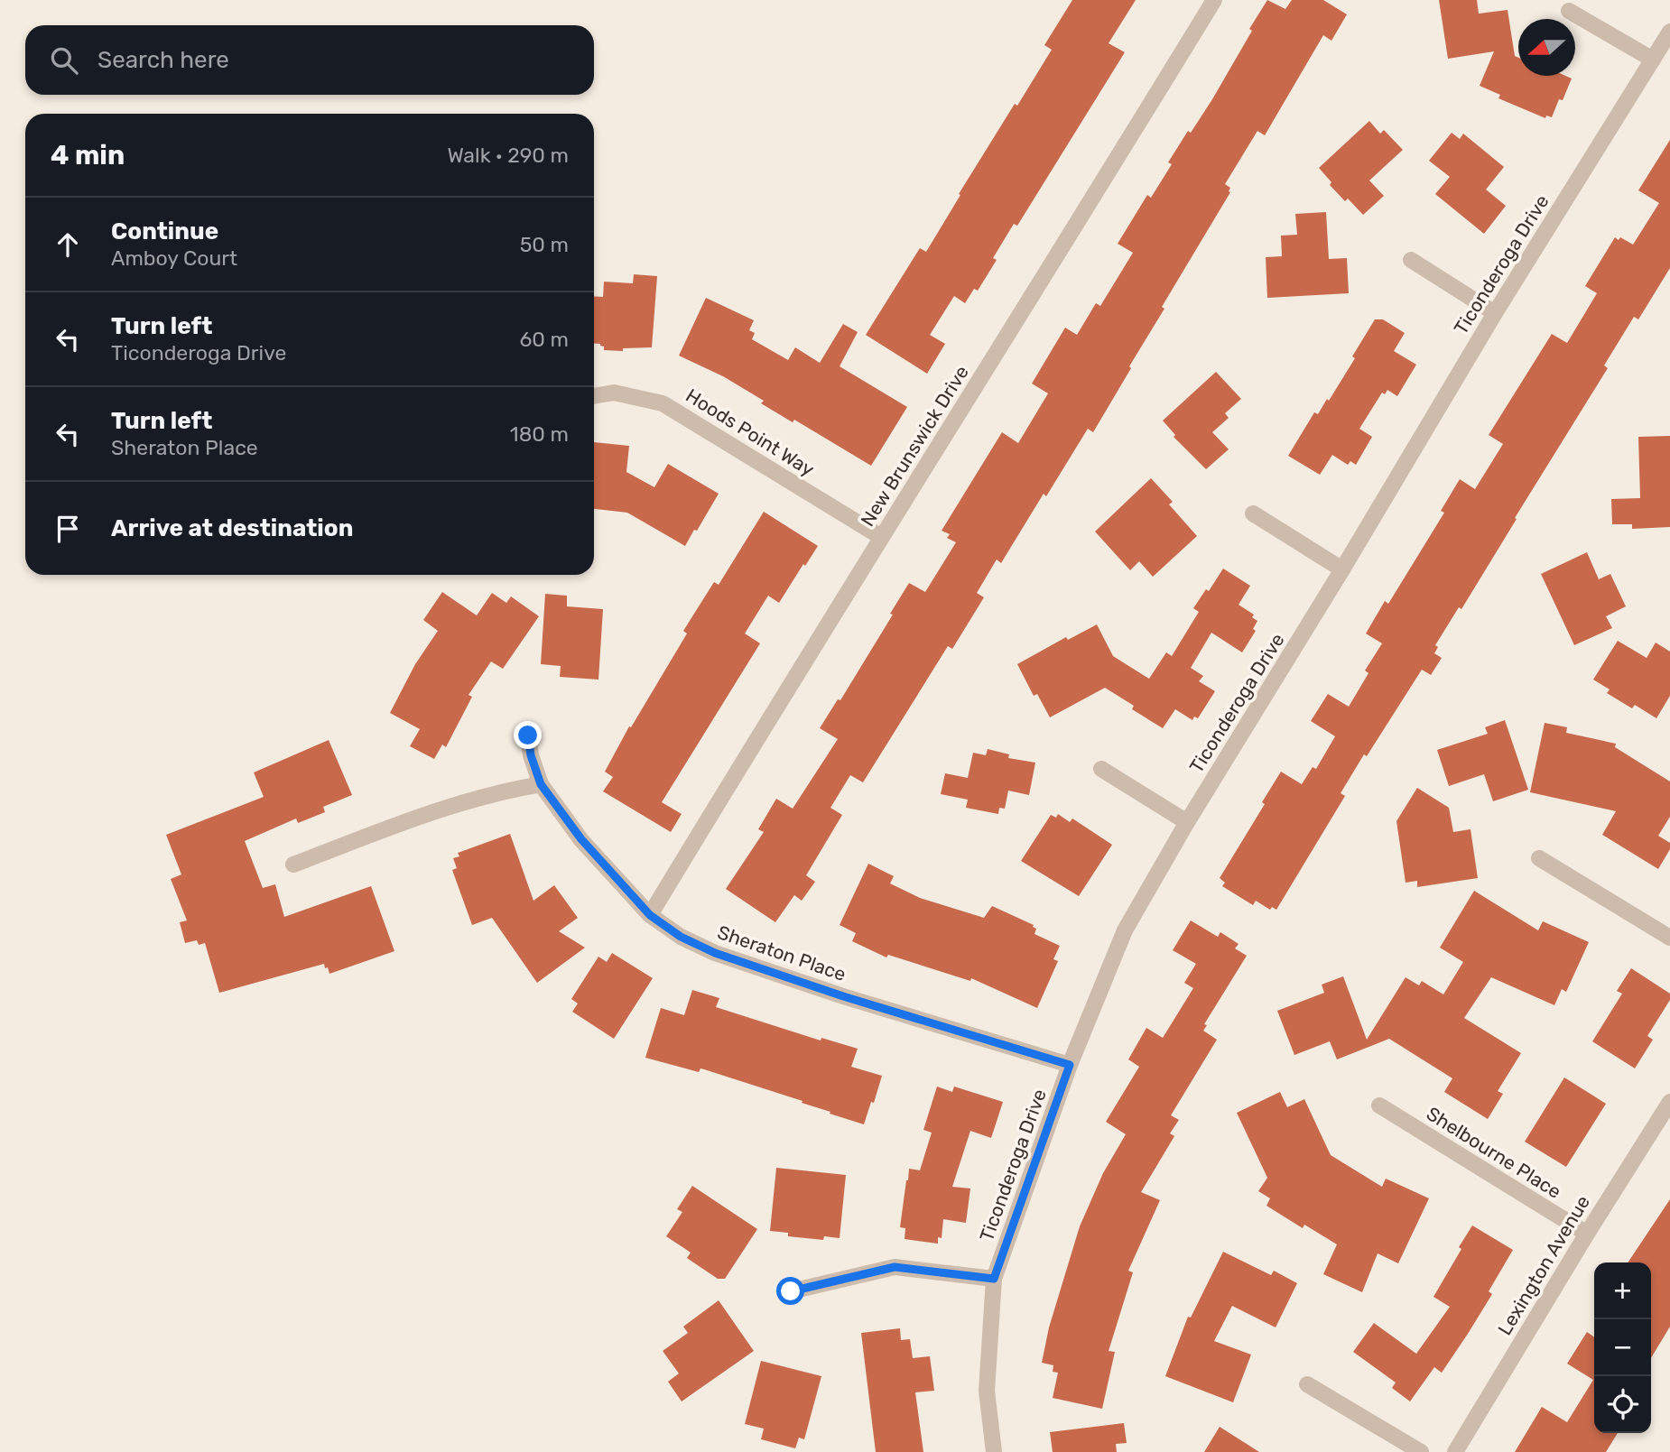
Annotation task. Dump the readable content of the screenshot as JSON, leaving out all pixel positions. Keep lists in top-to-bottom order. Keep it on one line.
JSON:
{"streets":{"street":["Ticonderoga Drive","Hoods Point Way","New Brunswick Drive","Sheraton Place","Shelbourne Place","Lexington Avenue"]},"crossings":[["Ticonderoga Drive","Sheraton Place"],["Hoods Point Way","New Brunswick Drive"],["New Brunswick Drive","Sheraton Place"],["Shelbourne Place","Lexington Avenue"]],"north":"left","page":{"search":"Search here","heading":["4 min","Walk · 290 m"],"list":[["Continue","Amboy Court","50 m"],["Turn left","Ticonderoga Drive","60 m"],["Turn left","Sheraton Place","180 m"],"Arrive at destination"],"map_buttons":["+","−"]}}
